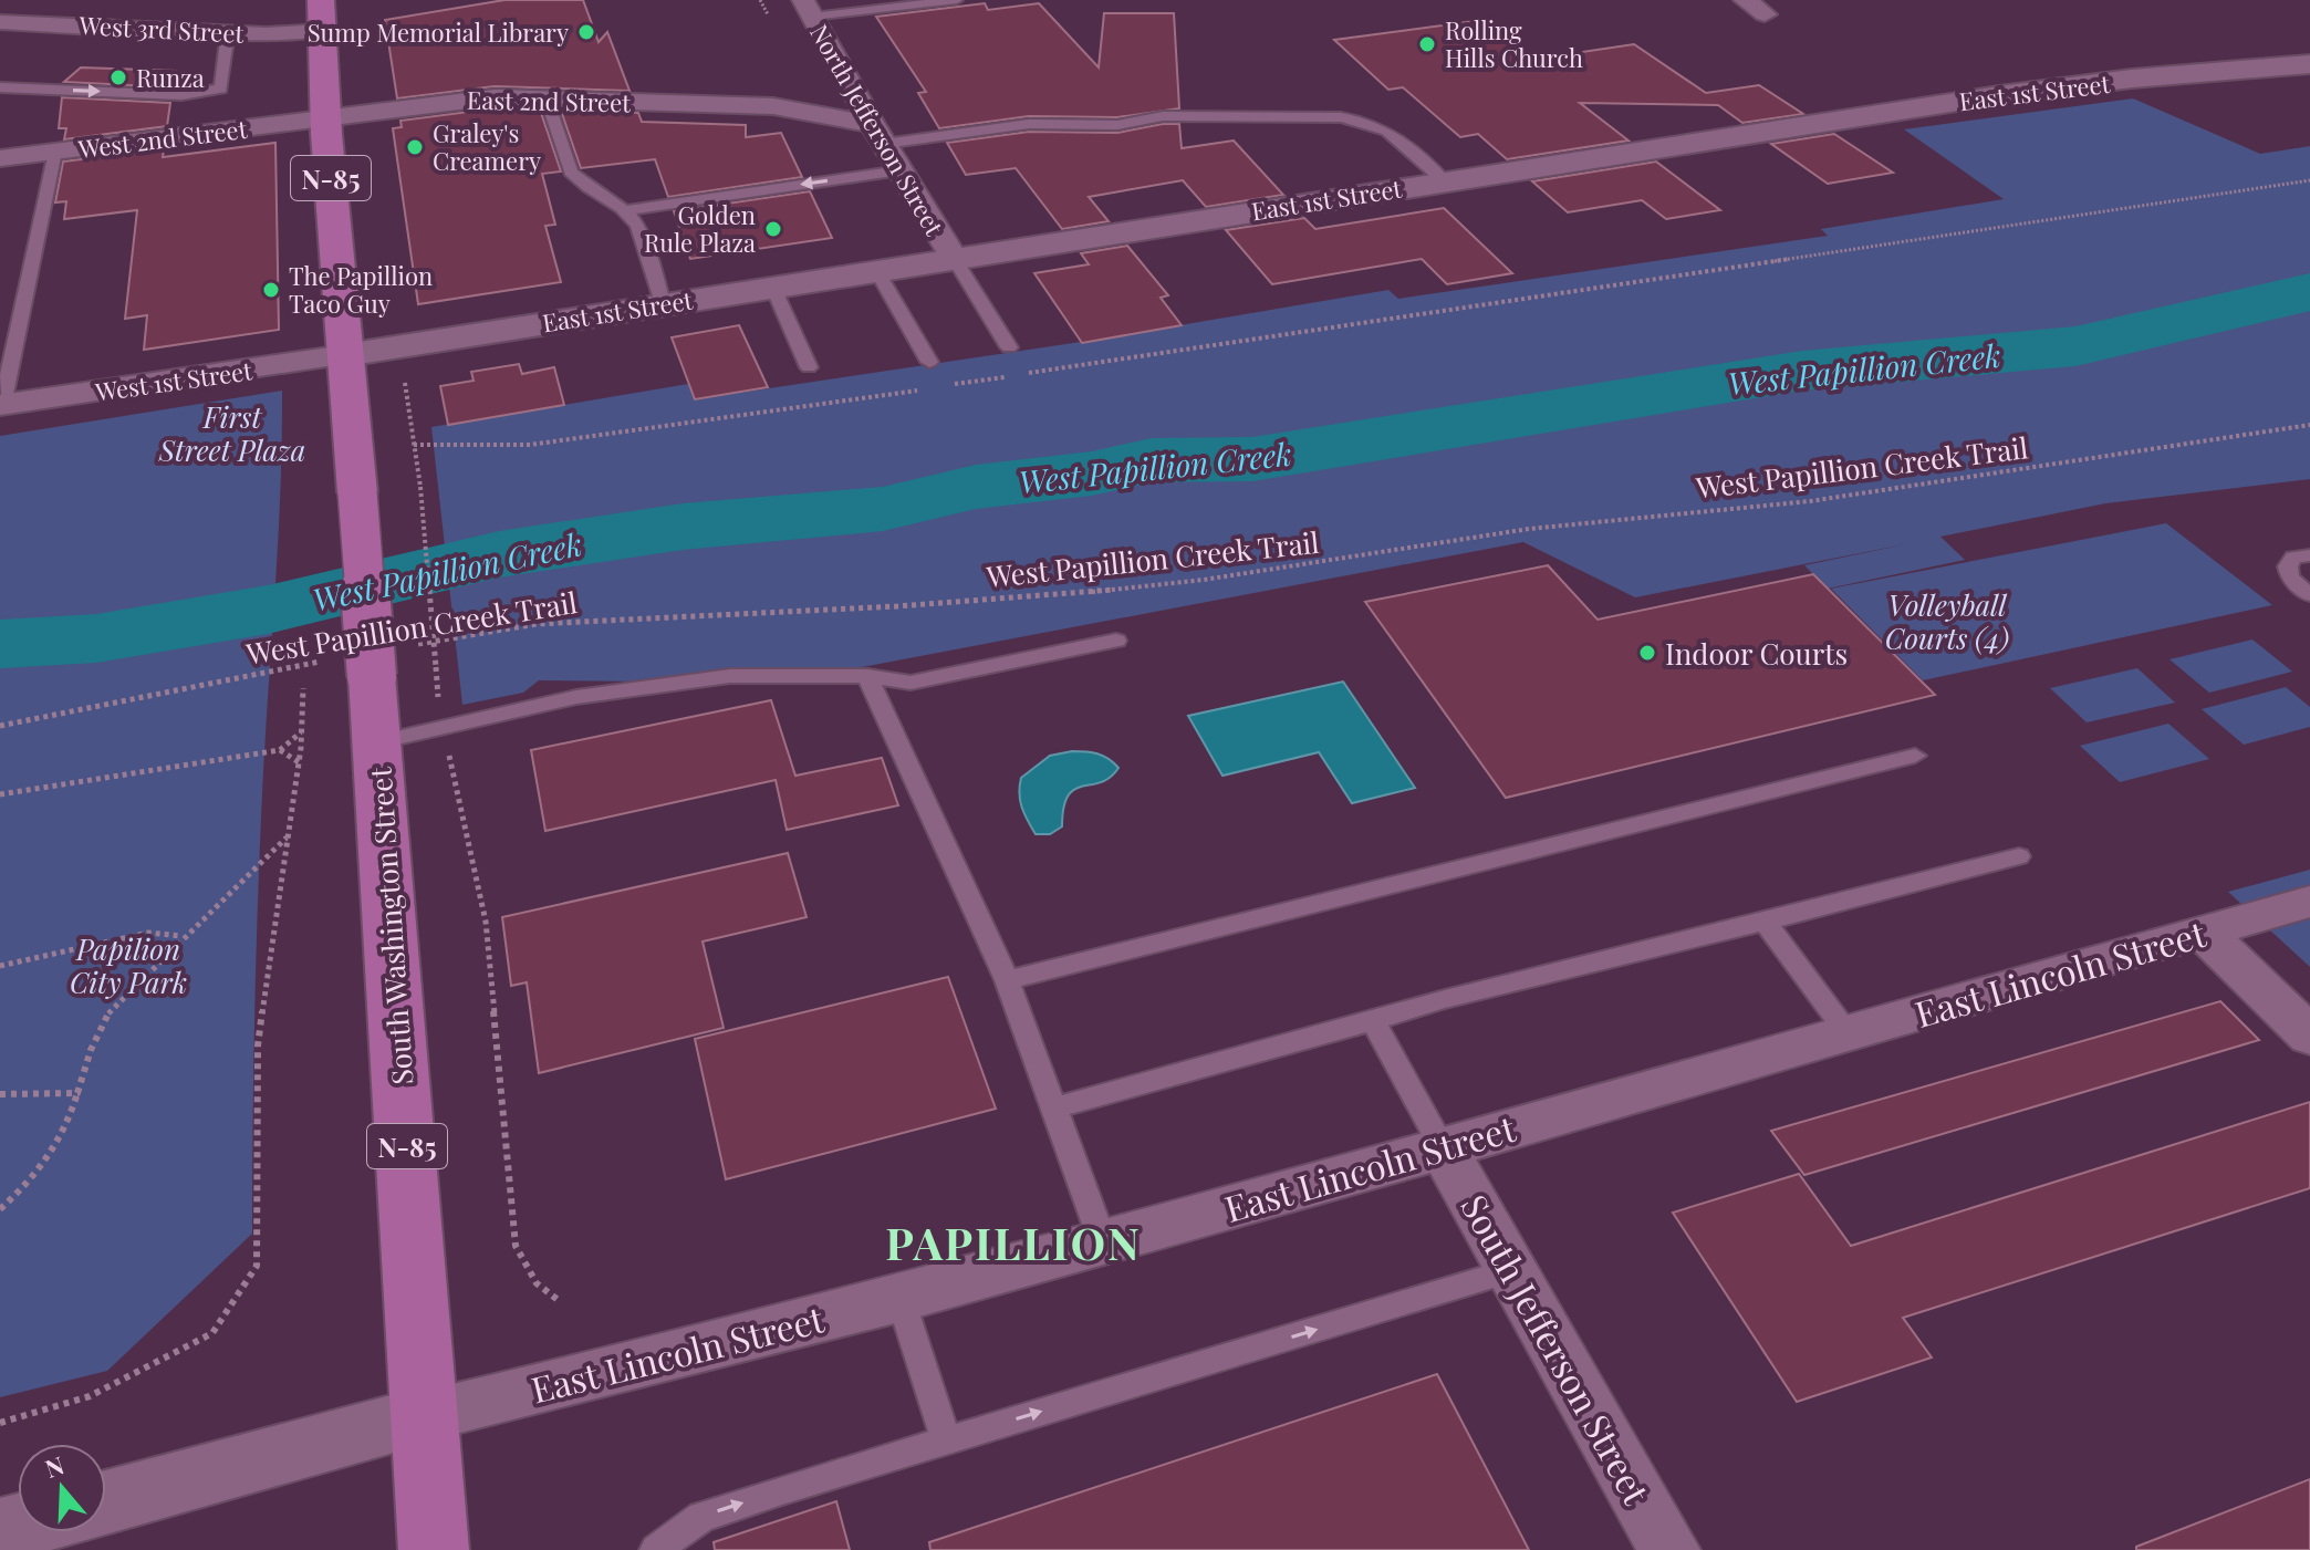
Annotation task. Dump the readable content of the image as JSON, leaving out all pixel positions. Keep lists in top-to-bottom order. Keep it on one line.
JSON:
{"streets":{"main road":["East 1st Street","N-85","South Washington Street"],"street":["West 3rd Street","East 2nd Street","North Jefferson Street","West 2nd Street","West 1st Street","East Lincoln Street","South Jefferson Street"],"path":["West Papillion Creek Trail"]},"crossings":[["West 3rd Street","N-85"],["East 1st Street","North Jefferson Street"],["East 1st Street","N-85"],["East 1st Street","West 1st Street"],["East 1st Street","South Washington Street"],["East 2nd Street","West 2nd Street"],["East 2nd Street","N-85"],["West 2nd Street","N-85"],["N-85","West 1st Street"],["N-85","South Washington Street"],["West 1st Street","South Washington Street"],["West Papillion Creek Trail","South Washington Street"],["South Washington Street","East Lincoln Street"],["East Lincoln Street","South Jefferson Street"]],"districts":["PAPILLION"],"water":["West Papillion Creek"],"parks":["First Street Plaza","Volleyball Courts (4)","Papilion City Park"],"places":["Sump Memorial Library","Rolling Hills Church","Runza","Graley's Creamery","Golden Rule Plaza","The Papillion Taco Guy","Indoor Courts"],"north":"top"}
